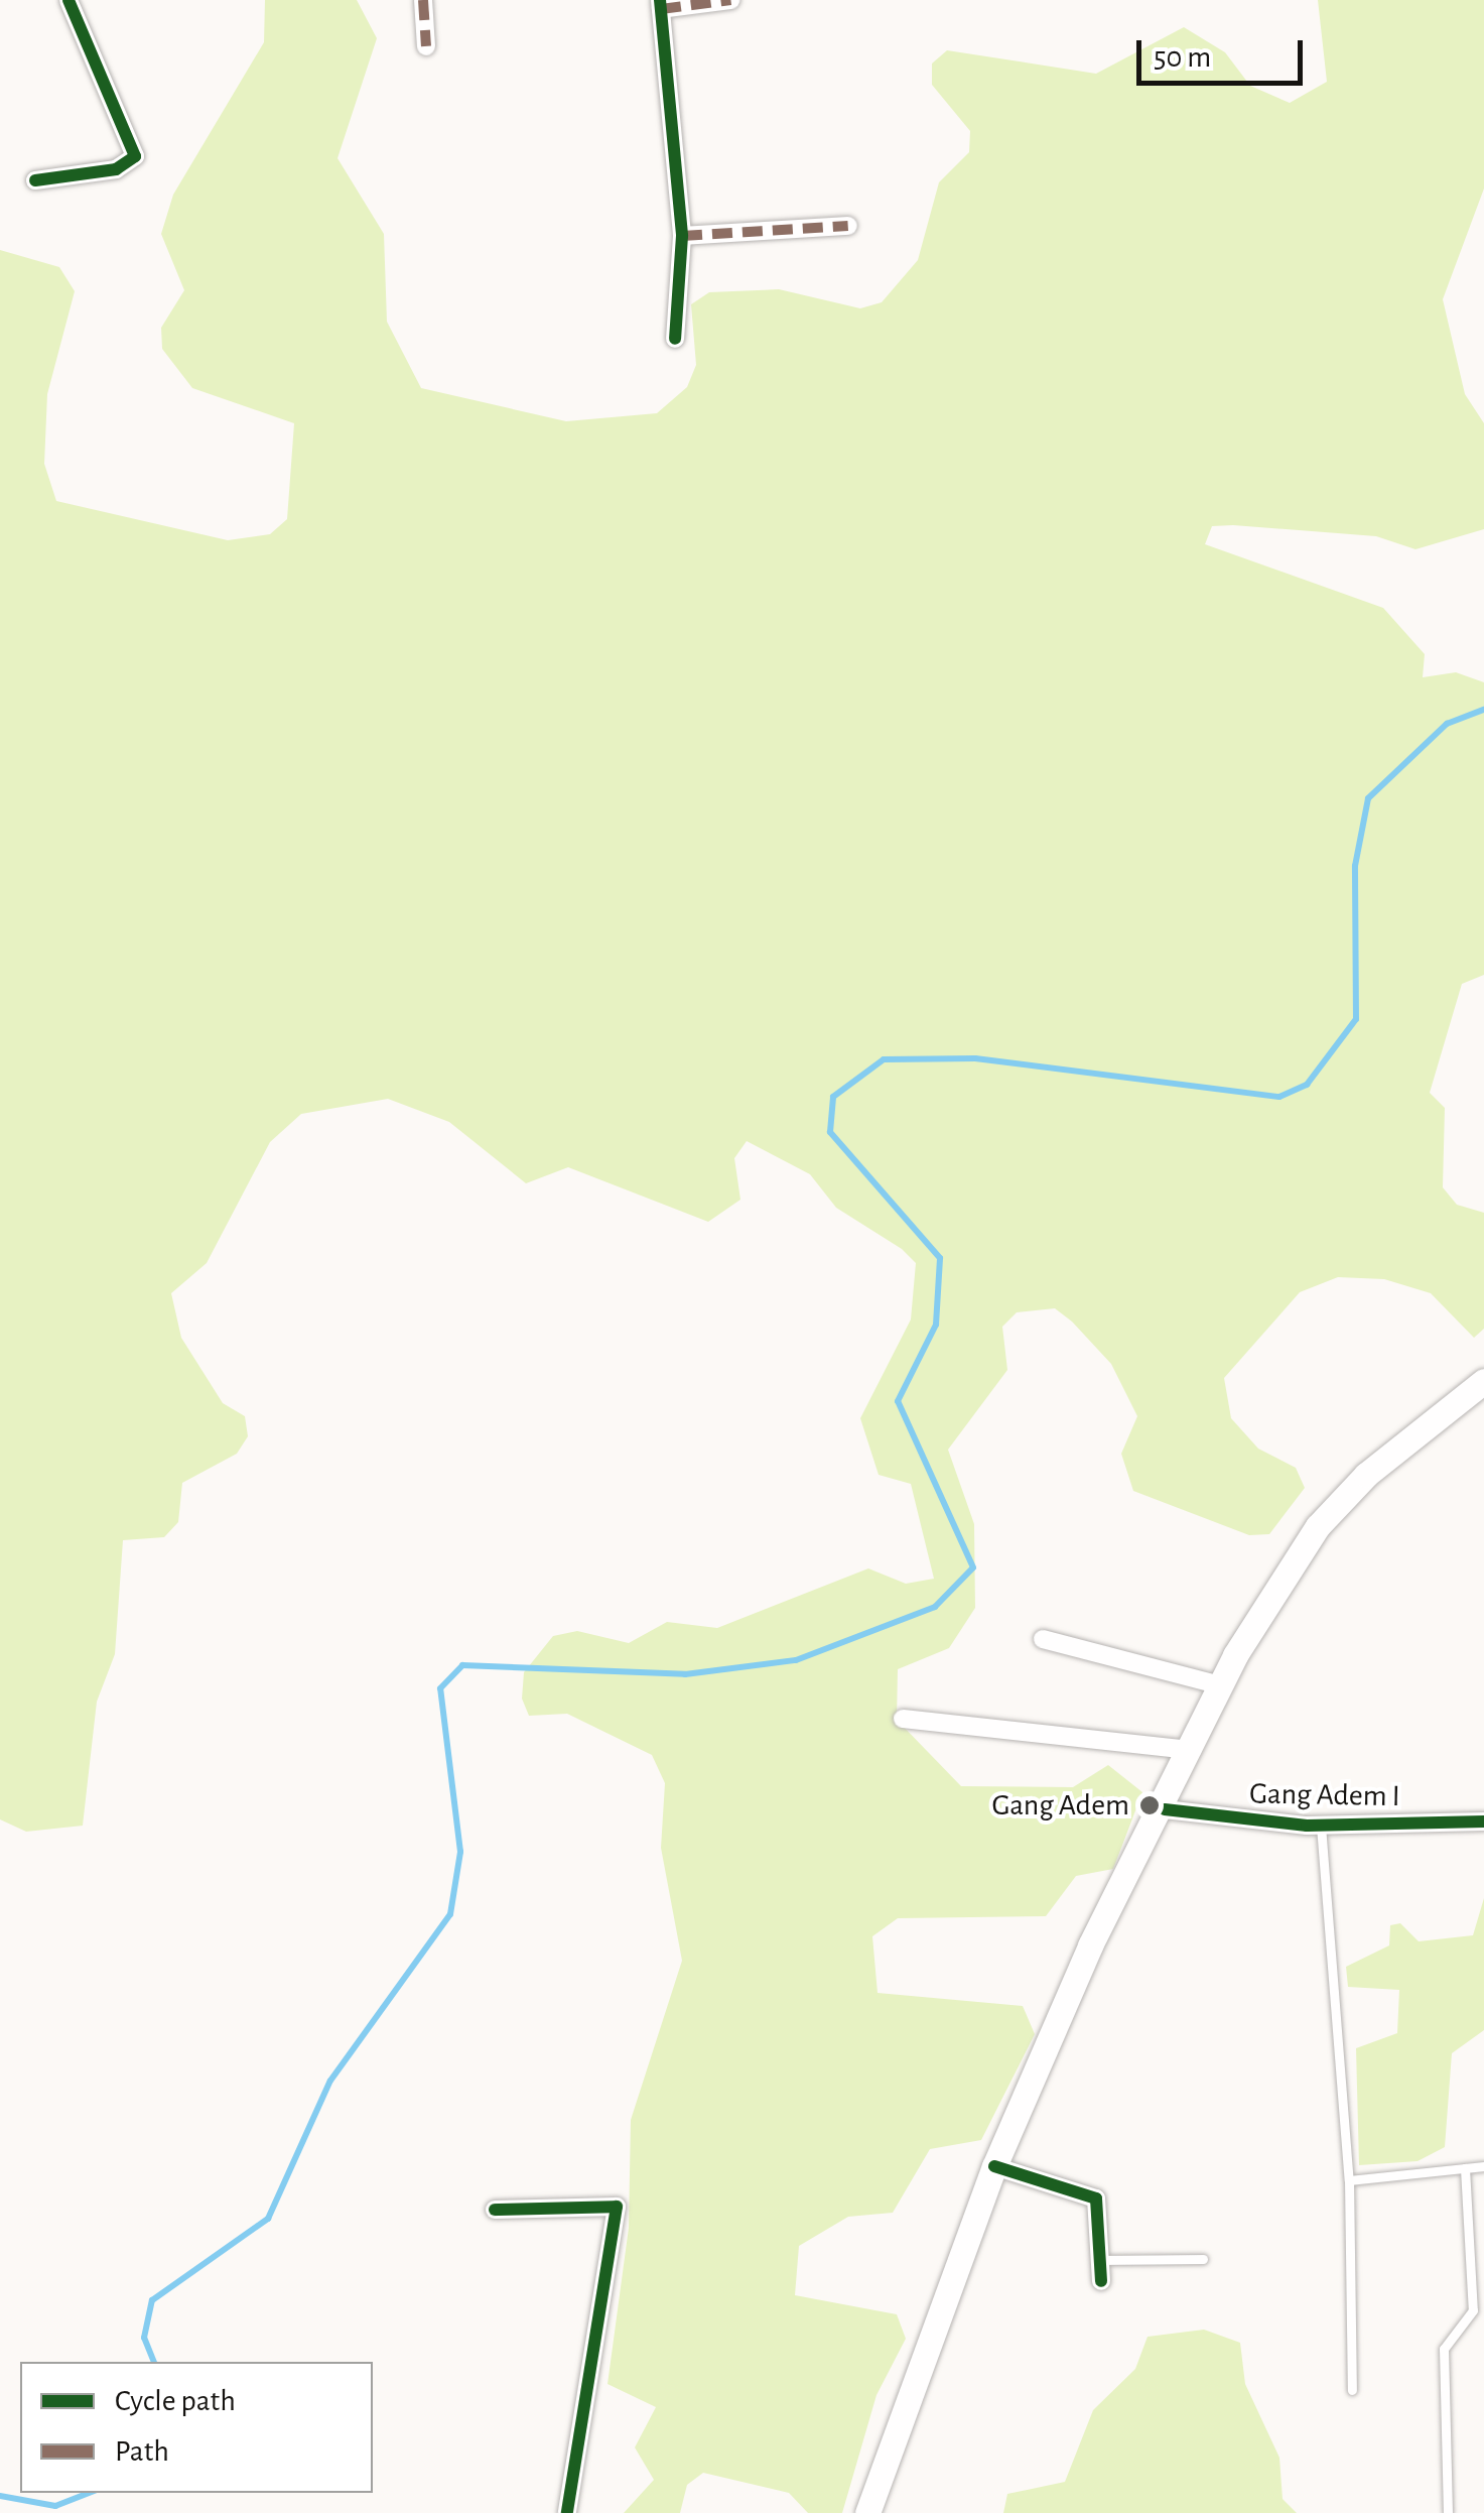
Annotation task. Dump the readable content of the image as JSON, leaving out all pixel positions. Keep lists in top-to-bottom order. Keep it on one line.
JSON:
{"streets":{"street":["Gang Adem I"]},"places":["Gang Adem"],"legend":["Cycle path","Path"],"scale_bar":"50 m"}
